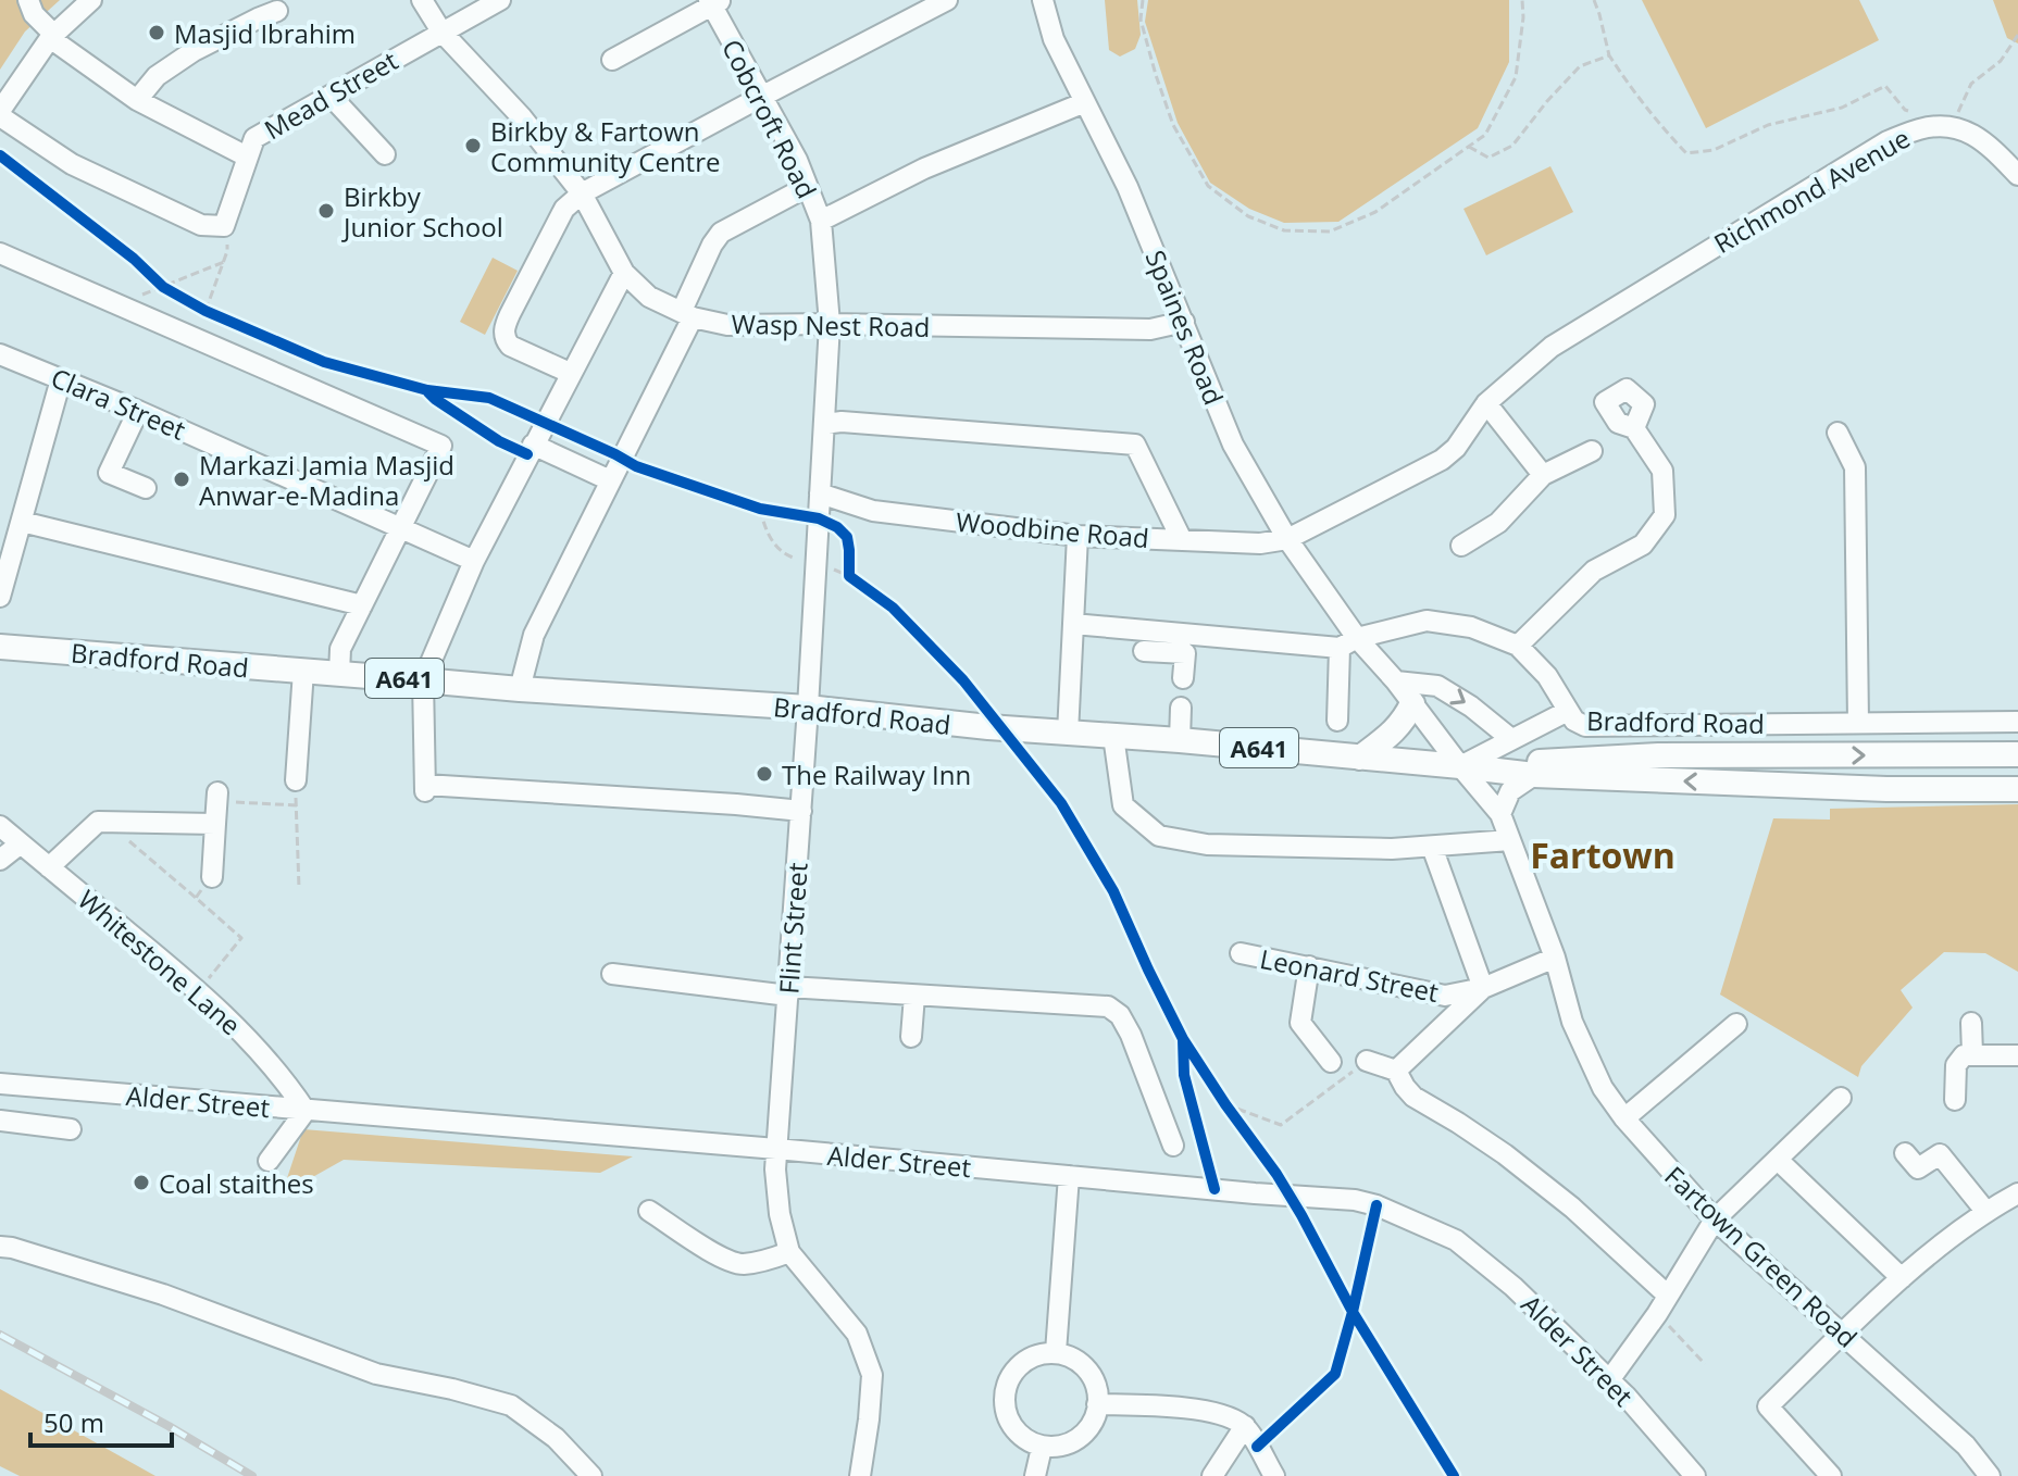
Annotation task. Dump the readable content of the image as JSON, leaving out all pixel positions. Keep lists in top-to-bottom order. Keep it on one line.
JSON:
{"streets":{"main road":["Bradford Road","A641"],"street":["Mead Street","Cobcroft Road","Richmond Avenue","Wasp Nest Road","Spaines Road","Clara Street","Woodbine Road","Flint Street","Whitestone Lane","Leonard Street","Alder Street","Fartown Green Road"]},"crossings":[["Mead Street","Wasp Nest Road"],["Cobcroft Road","Wasp Nest Road"],["Cobcroft Road","Woodbine Road"],["Cobcroft Road","Bradford Road"],["Cobcroft Road","Flint Street"],["Richmond Avenue","Spaines Road"],["Richmond Avenue","Woodbine Road"],["Wasp Nest Road","Spaines Road"],["Spaines Road","Woodbine Road"],["Spaines Road","Bradford Road"],["Spaines Road","A641"],["Spaines Road","Fartown Green Road"],["Bradford Road","A641"],["Bradford Road","Flint Street"],["Bradford Road","Fartown Green Road"],["A641","Fartown Green Road"],["Flint Street","Alder Street"],["Whitestone Lane","Alder Street"],["Leonard Street","Fartown Green Road"]],"districts":["Fartown"],"places":["Masjid Ibrahim","Birkby & Fartown Community Centre","Birkby Junior School","Markazi Jamia Masjid Anwar-e-Madina","The Railway Inn","Coal staithes"],"scale_bar":"50 m"}
